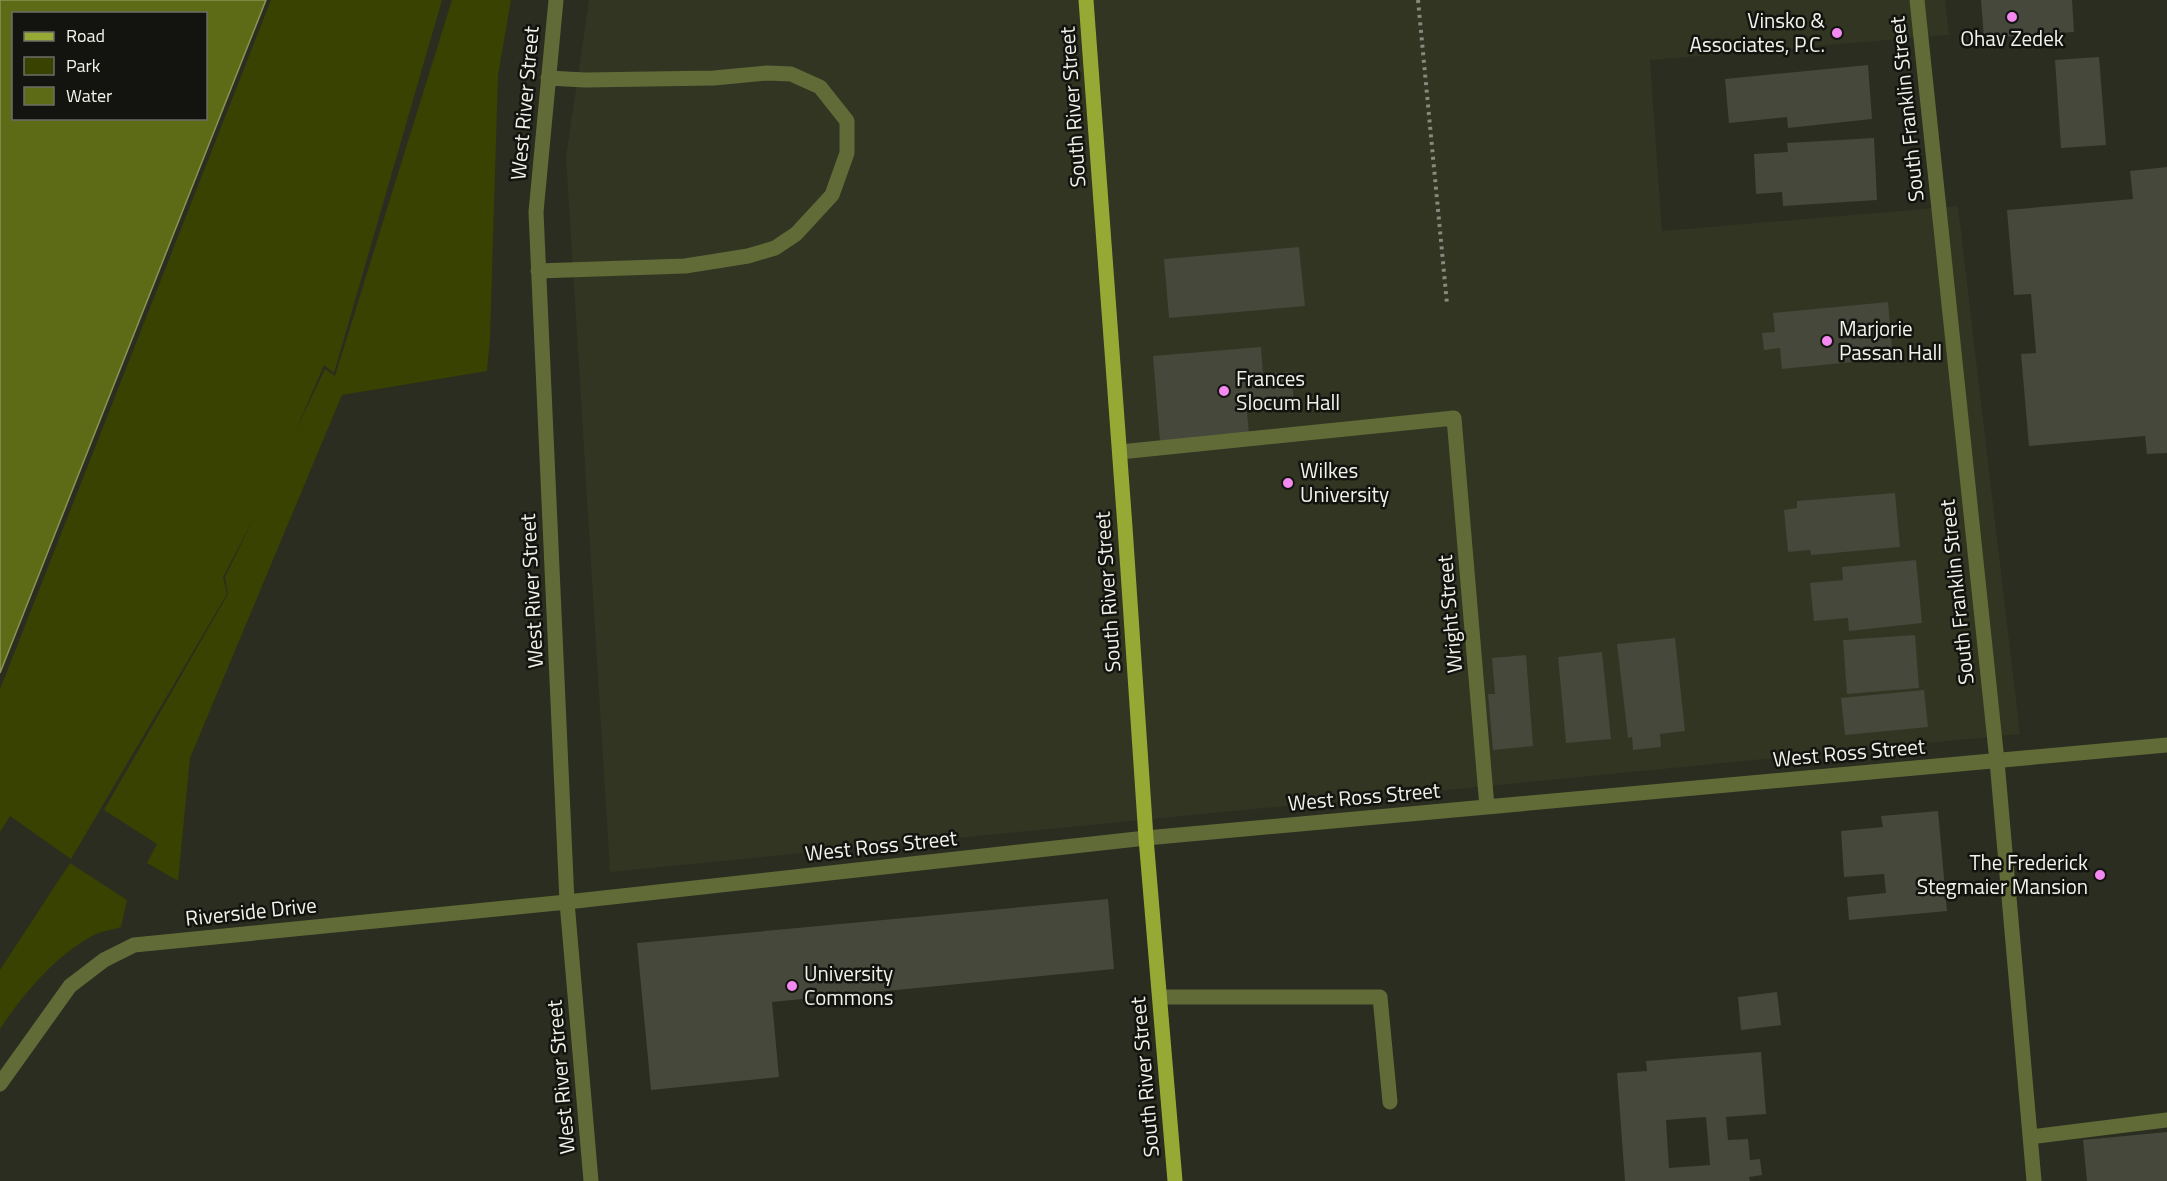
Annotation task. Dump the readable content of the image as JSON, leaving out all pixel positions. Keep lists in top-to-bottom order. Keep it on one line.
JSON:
{"streets":{"main road":["South River Street"],"street":["West River Street","South Franklin Street","Wright Street","West Ross Street","Riverside Drive"]},"crossings":[["West River Street","West Ross Street"],["West River Street","Riverside Drive"],["South River Street","Wright Street"],["South River Street","West Ross Street"],["South Franklin Street","West Ross Street"],["Wright Street","West Ross Street"],["West Ross Street","Riverside Drive"]],"places":["Ohav Zedek","Vinsko & Associates, P.C.","Marjorie Passan Hall","Frances Slocum Hall","Wilkes University","The Frederick Stegmaier Mansion","University Commons"],"legend":["Road","Park","Water"]}
